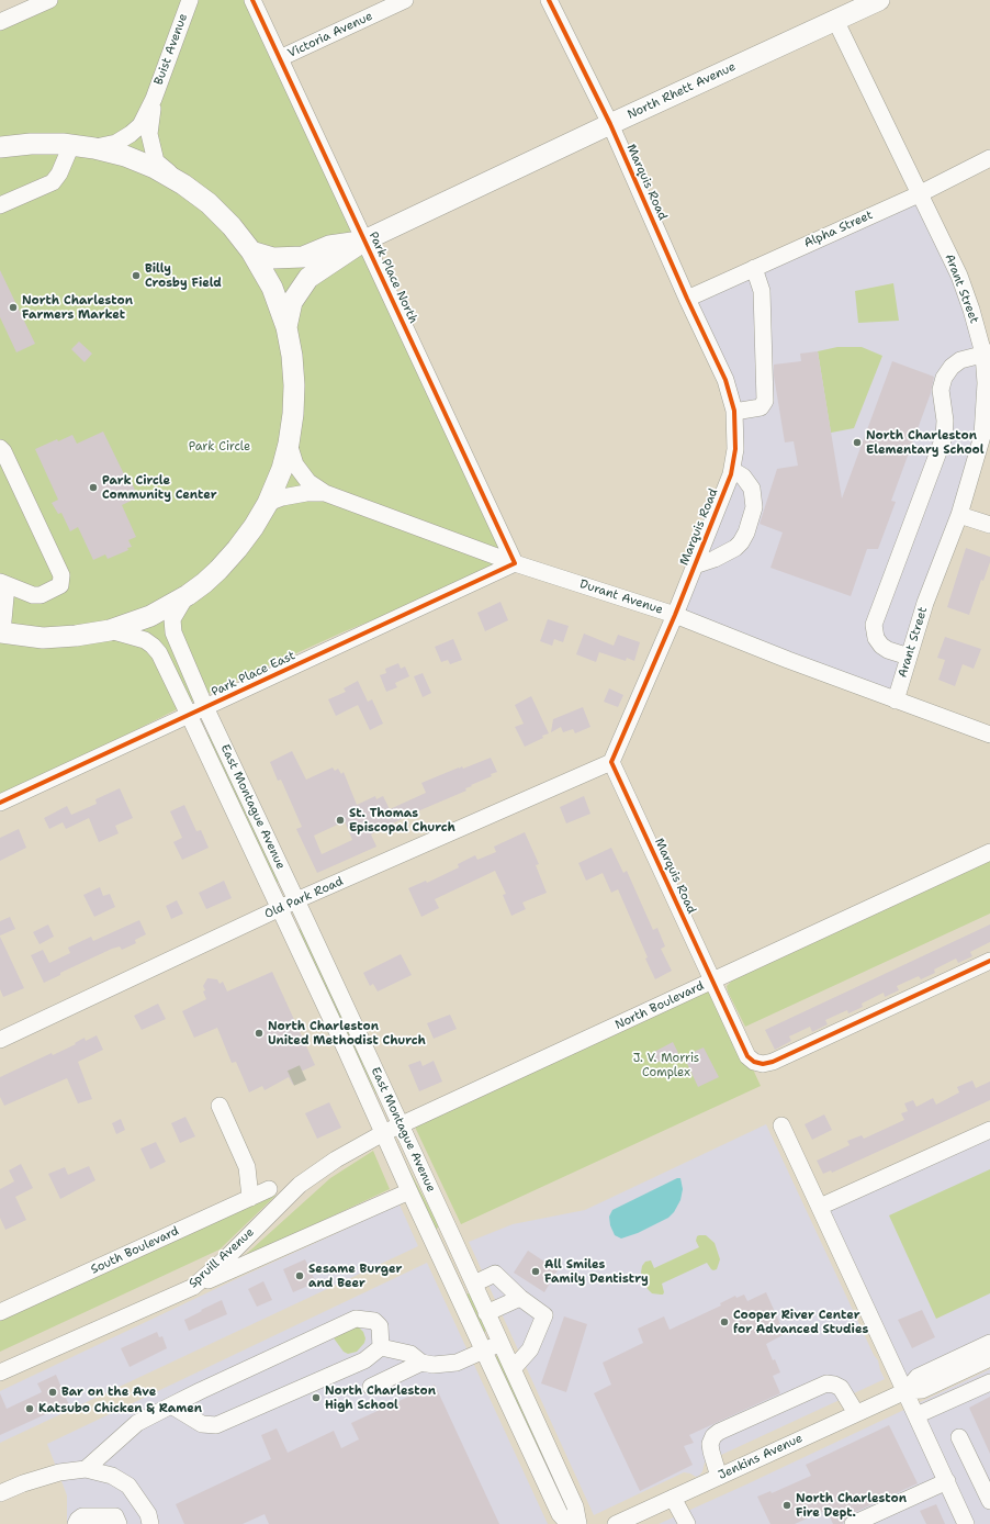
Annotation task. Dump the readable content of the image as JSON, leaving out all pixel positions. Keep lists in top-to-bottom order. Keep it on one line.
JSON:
{"streets":{"main road":["North Rhett Avenue"],"street":["Victoria Avenue","Buist Avenue","Marquis Road","Alpha Street","Park Place North","Arant Street","Durant Avenue","Park Place East","East Montague Avenue","Old Park Road","North Boulevard","South Boulevard","Spruill Avenue","Jenkins Avenue"]},"crossings":[["Victoria Avenue","Park Place North"],["North Rhett Avenue","Marquis Road"],["North Rhett Avenue","Park Place North"],["North Rhett Avenue","Arant Street"],["Marquis Road","Alpha Street"],["Marquis Road","Durant Avenue"],["Marquis Road","Old Park Road"],["Marquis Road","North Boulevard"],["Alpha Street","Arant Street"],["Park Place North","Durant Avenue"],["Park Place North","Park Place East"],["Arant Street","Durant Avenue"],["Durant Avenue","Park Place East"],["Park Place East","East Montague Avenue"],["East Montague Avenue","Old Park Road"],["East Montague Avenue","North Boulevard"],["East Montague Avenue","Spruill Avenue"],["North Boulevard","Spruill Avenue"]],"parks":["Park Circle","J. V. Morris Complex"],"places":["Billy Crosby Field","North Charleston Farmers Market","North Charleston Elementary School","Park Circle Community Center","St. Thomas Episcopal Church","North Charleston United Methodist Church","All Smiles Family Dentistry","Sesame Burger and Beer","Cooper River Center for Advanced Studies","Bar on the Ave","North Charleston High School","Katsubo Chicken & Ramen","North Charleston Fire Dept."]}
